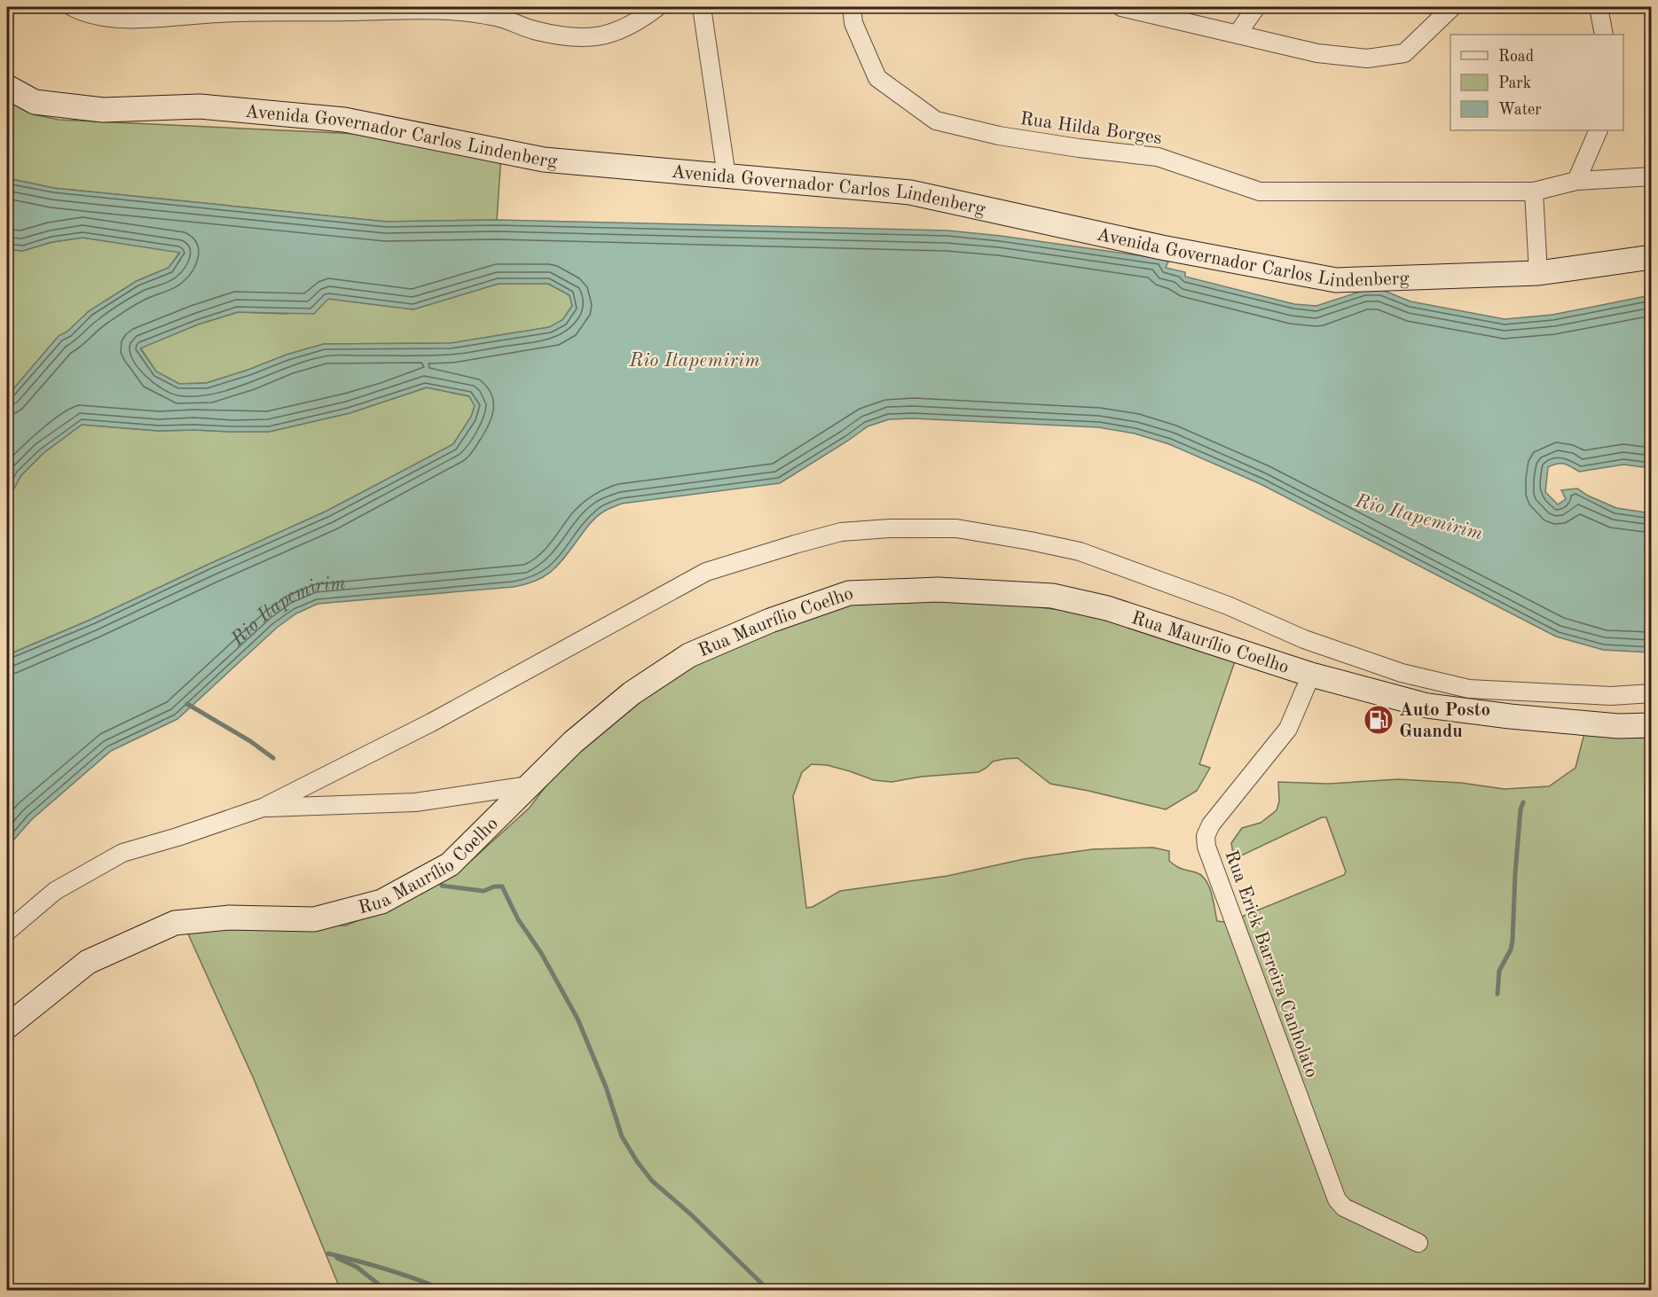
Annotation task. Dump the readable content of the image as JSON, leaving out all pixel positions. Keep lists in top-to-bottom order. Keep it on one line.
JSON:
{"streets":{"main road":["Avenida Governador Carlos Lindenberg","Rua Maurílio Coelho"],"street":["Rua Hilda Borges","Rua Erick Barreira Canholato"]},"crossings":[["Rua Maurílio Coelho","Rua Erick Barreira Canholato"]],"water":["Rio Itapemirim"],"places":{"fuel station":["Auto Posto Guandu"]},"legend":["Road","Park","Water"]}
